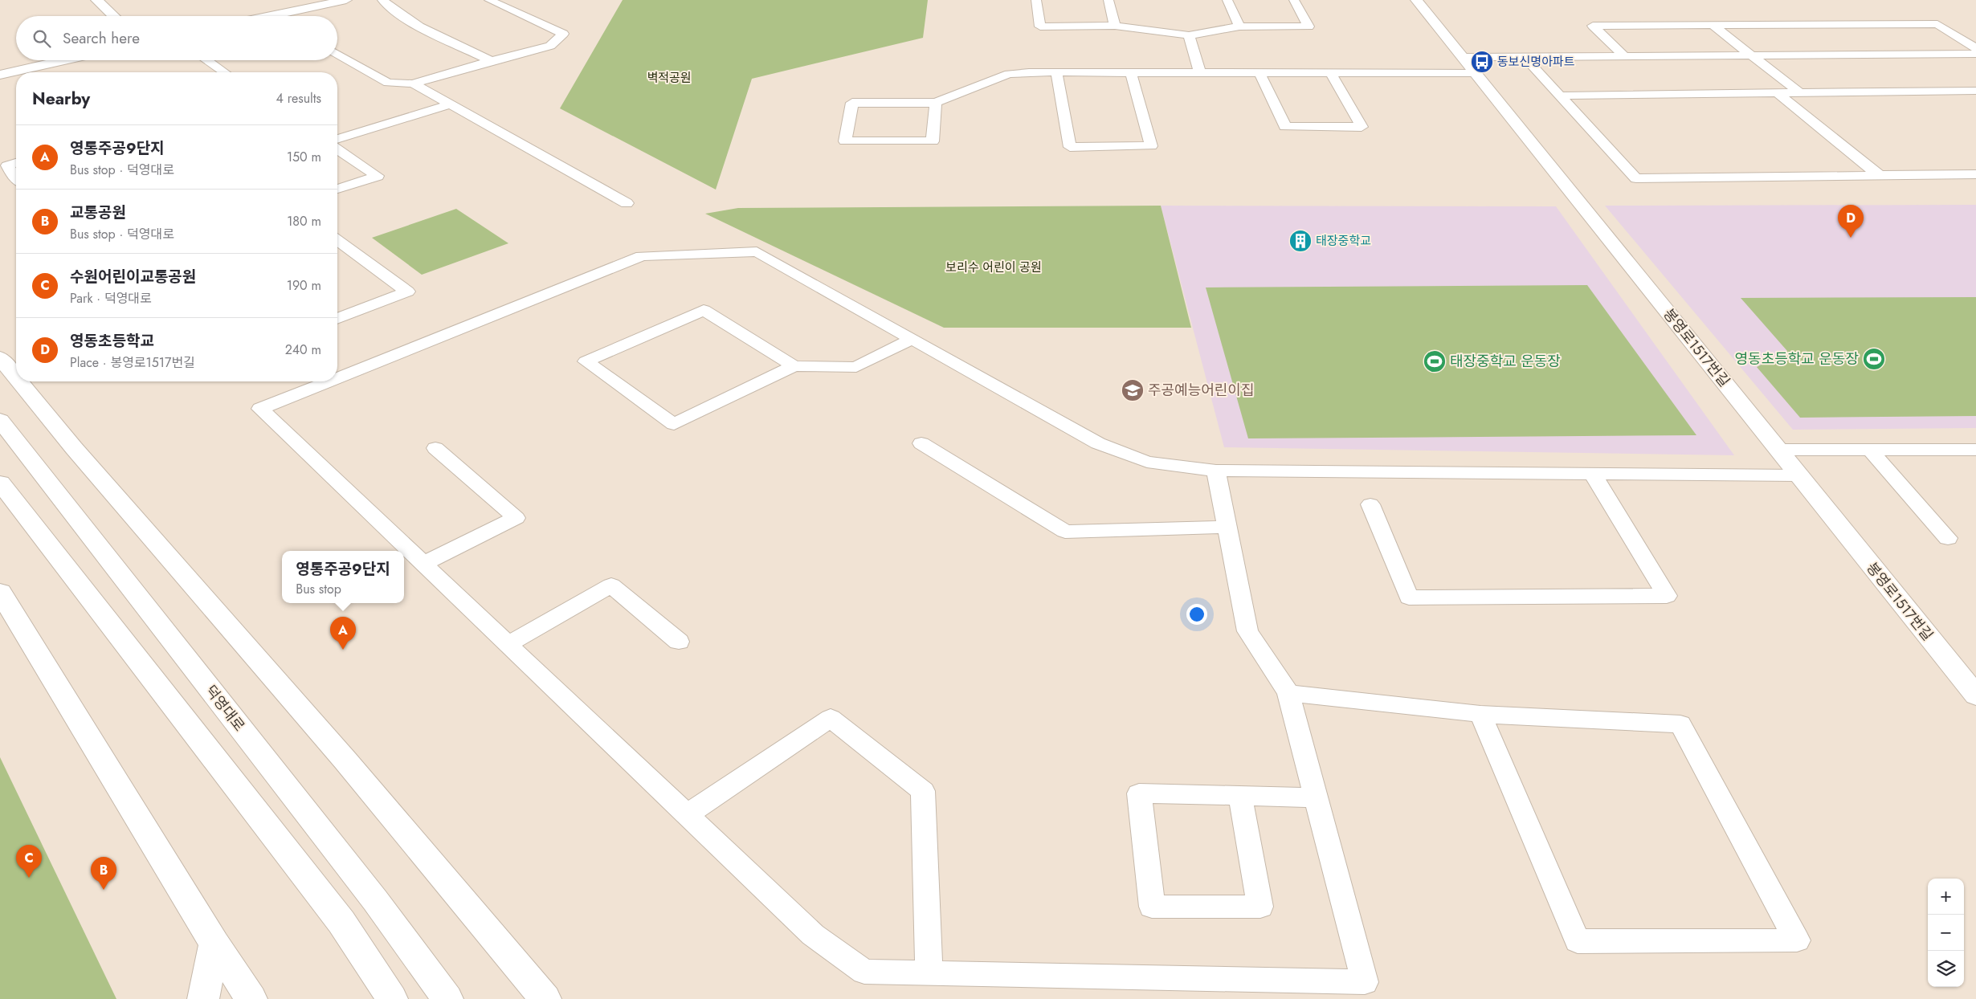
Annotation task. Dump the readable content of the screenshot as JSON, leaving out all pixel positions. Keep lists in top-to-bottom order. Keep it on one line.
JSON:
{"streets":{"main road":["봉영로1517번길","덕영대로"]},"parks":["벽적공원","보리수 어린이 공원"],"places":{"bus stop":["동보신명아파트"],"building":["태장중학교"],"sports":["영동초등학교 운동장","태장중학교 운동장"],"school or university":["주공예능어린이집"]},"page":{"search":"Search here","heading":["Nearby","4 results"],"list":[{"mark":"A","name":"영통주공9단지","note":"Bus stop · 덕영대로","value":"150 m"},{"mark":"B","name":"교통공원","note":"Bus stop · 덕영대로","value":"180 m"},{"mark":"C","name":"수원어린이교통공원","note":"Park · 덕영대로","value":"190 m"},{"mark":"D","name":"영동초등학교","note":"Place · 봉영로1517번길","value":"240 m"}],"pins":["D","A","C","B"],"popup":["영통주공9단지","Bus stop"],"map_buttons":["+","−"]}}
